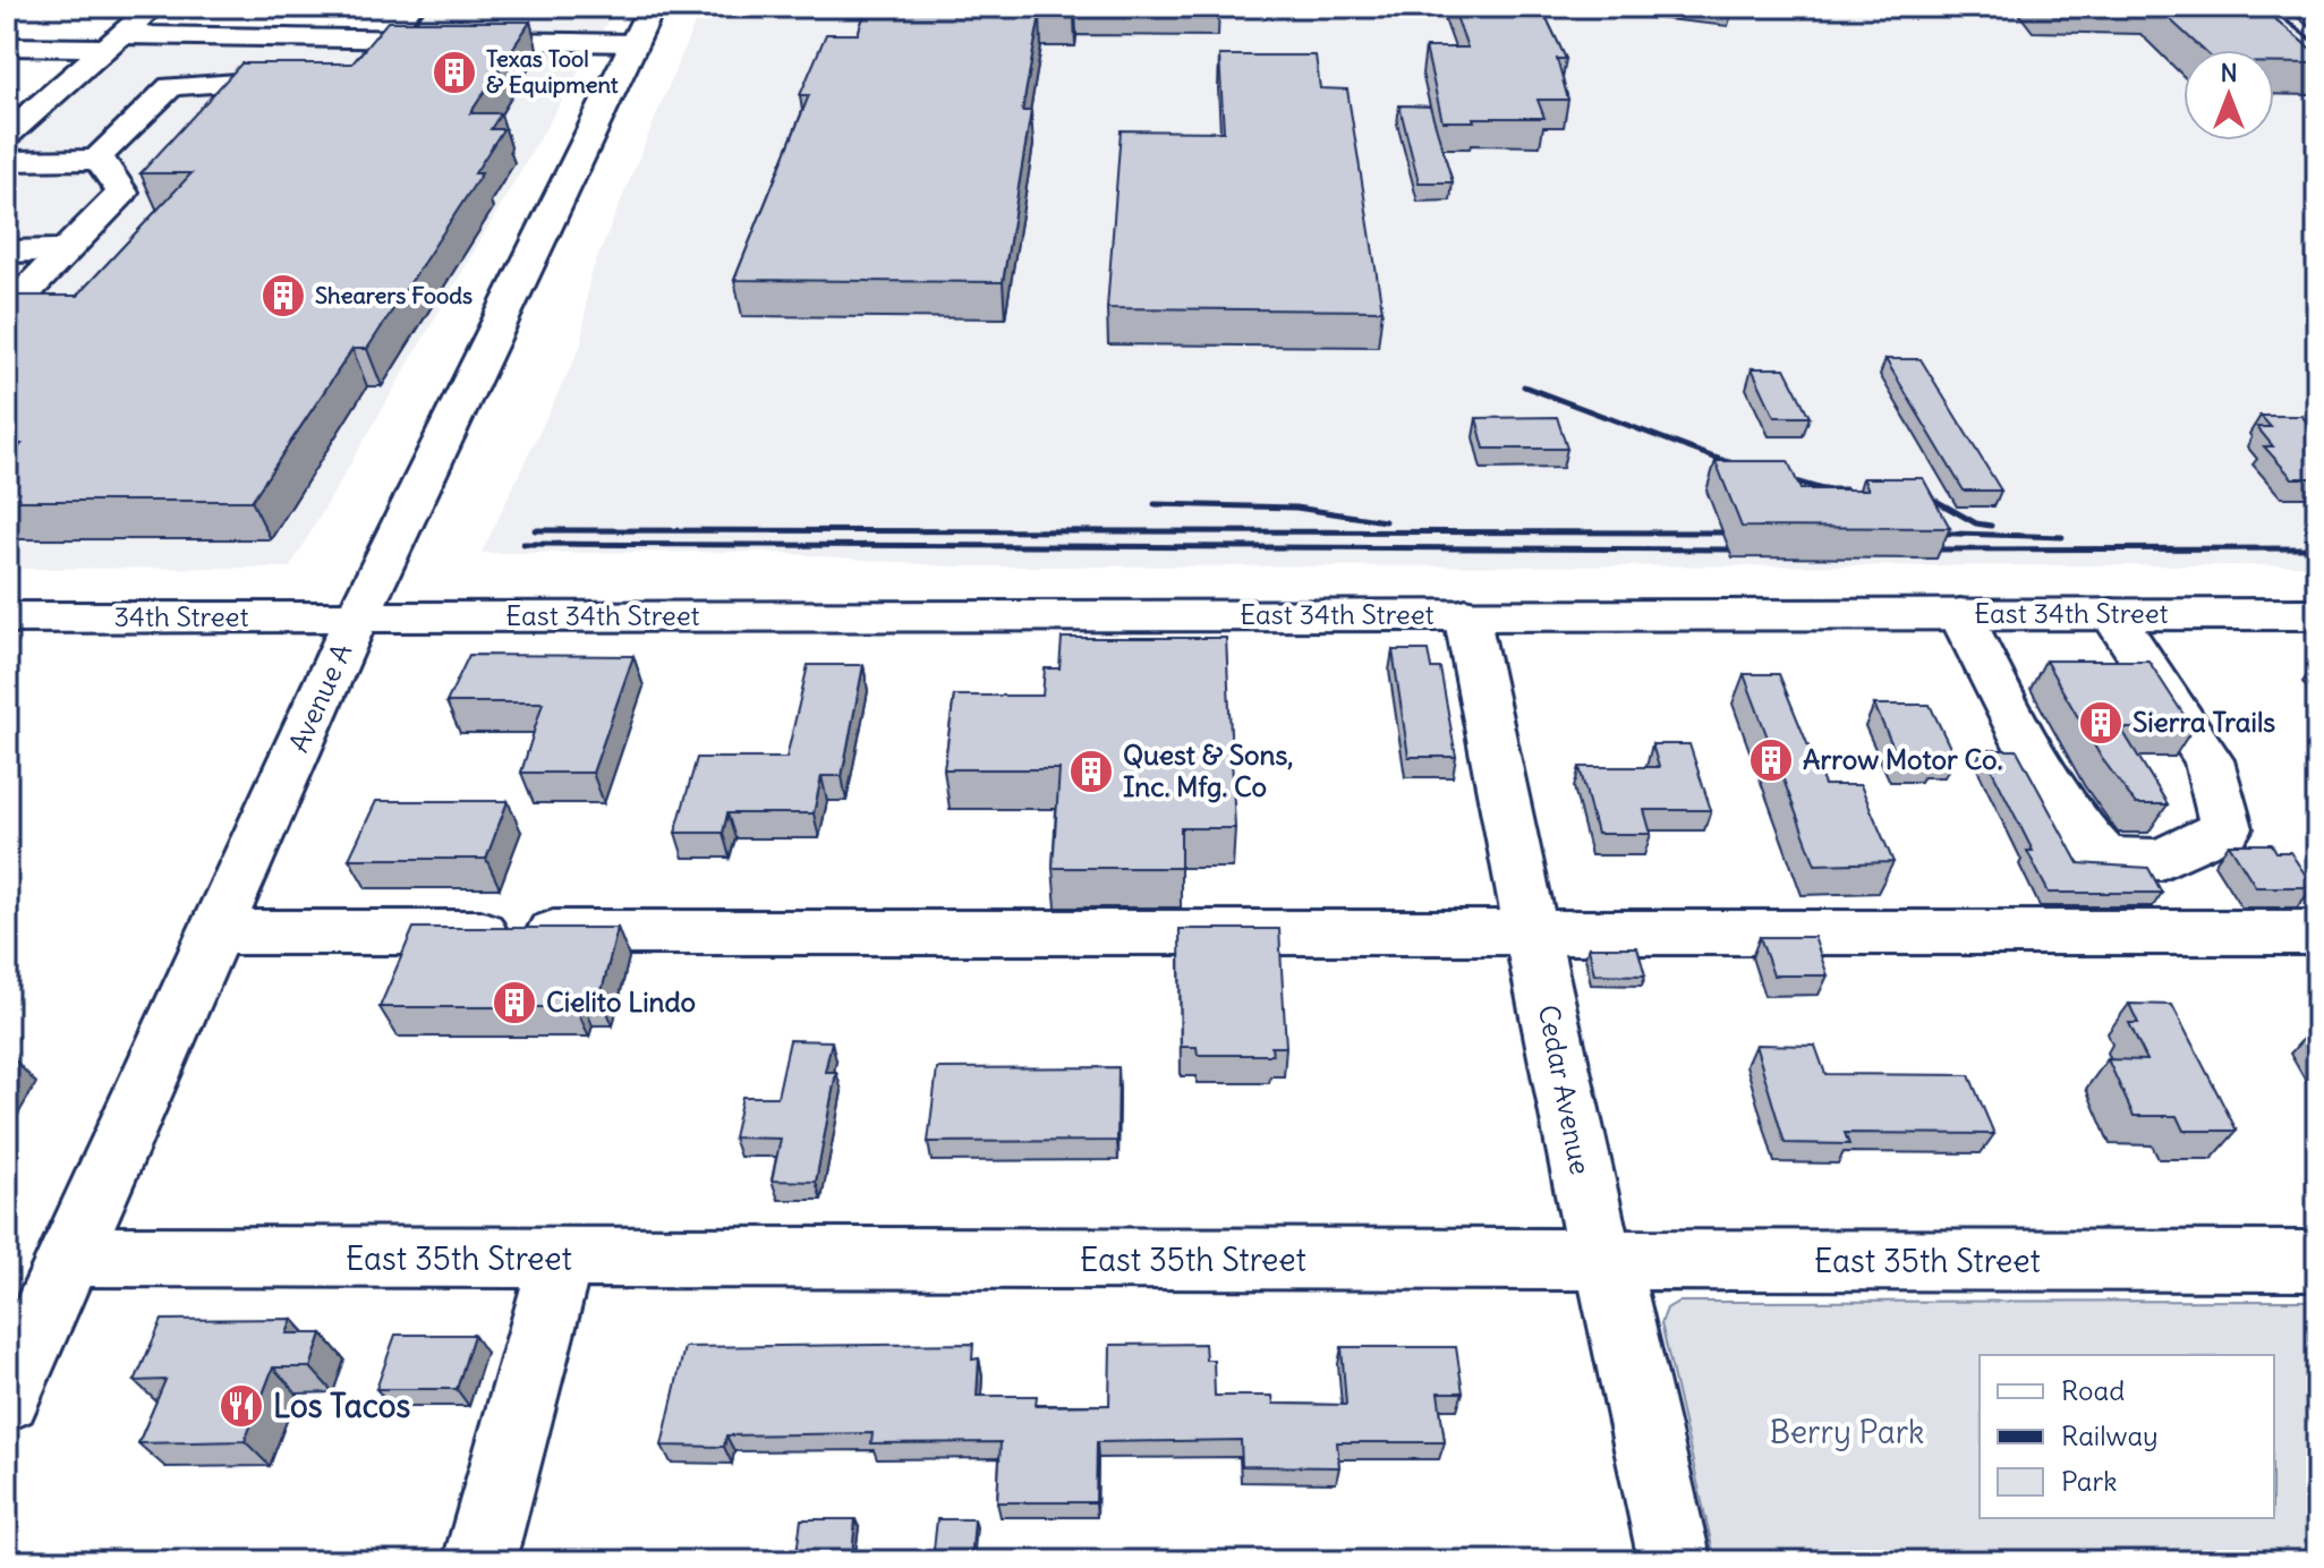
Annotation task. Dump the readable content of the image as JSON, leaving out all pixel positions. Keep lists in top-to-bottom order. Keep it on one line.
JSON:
{"streets":{"main road":["East 34th Street","34th Street","Avenue A","Cedar Avenue","East 35th Street"]},"crossings":[["East 34th Street","34th Street"],["East 34th Street","Avenue A"],["East 34th Street","Cedar Avenue"],["34th Street","Avenue A"],["Avenue A","East 35th Street"],["Cedar Avenue","East 35th Street"]],"parks":["Berry Park"],"places":{"building":["Texas Tool & Equipment","Shearers Foods","Sierra Trails","Arrow Motor Co.","Quest & Sons, Inc. Mfg. Co","Cielito Lindo"],"restaurant":["Los Tacos"]},"legend":["Road","Railway","Park"],"north":"top"}
